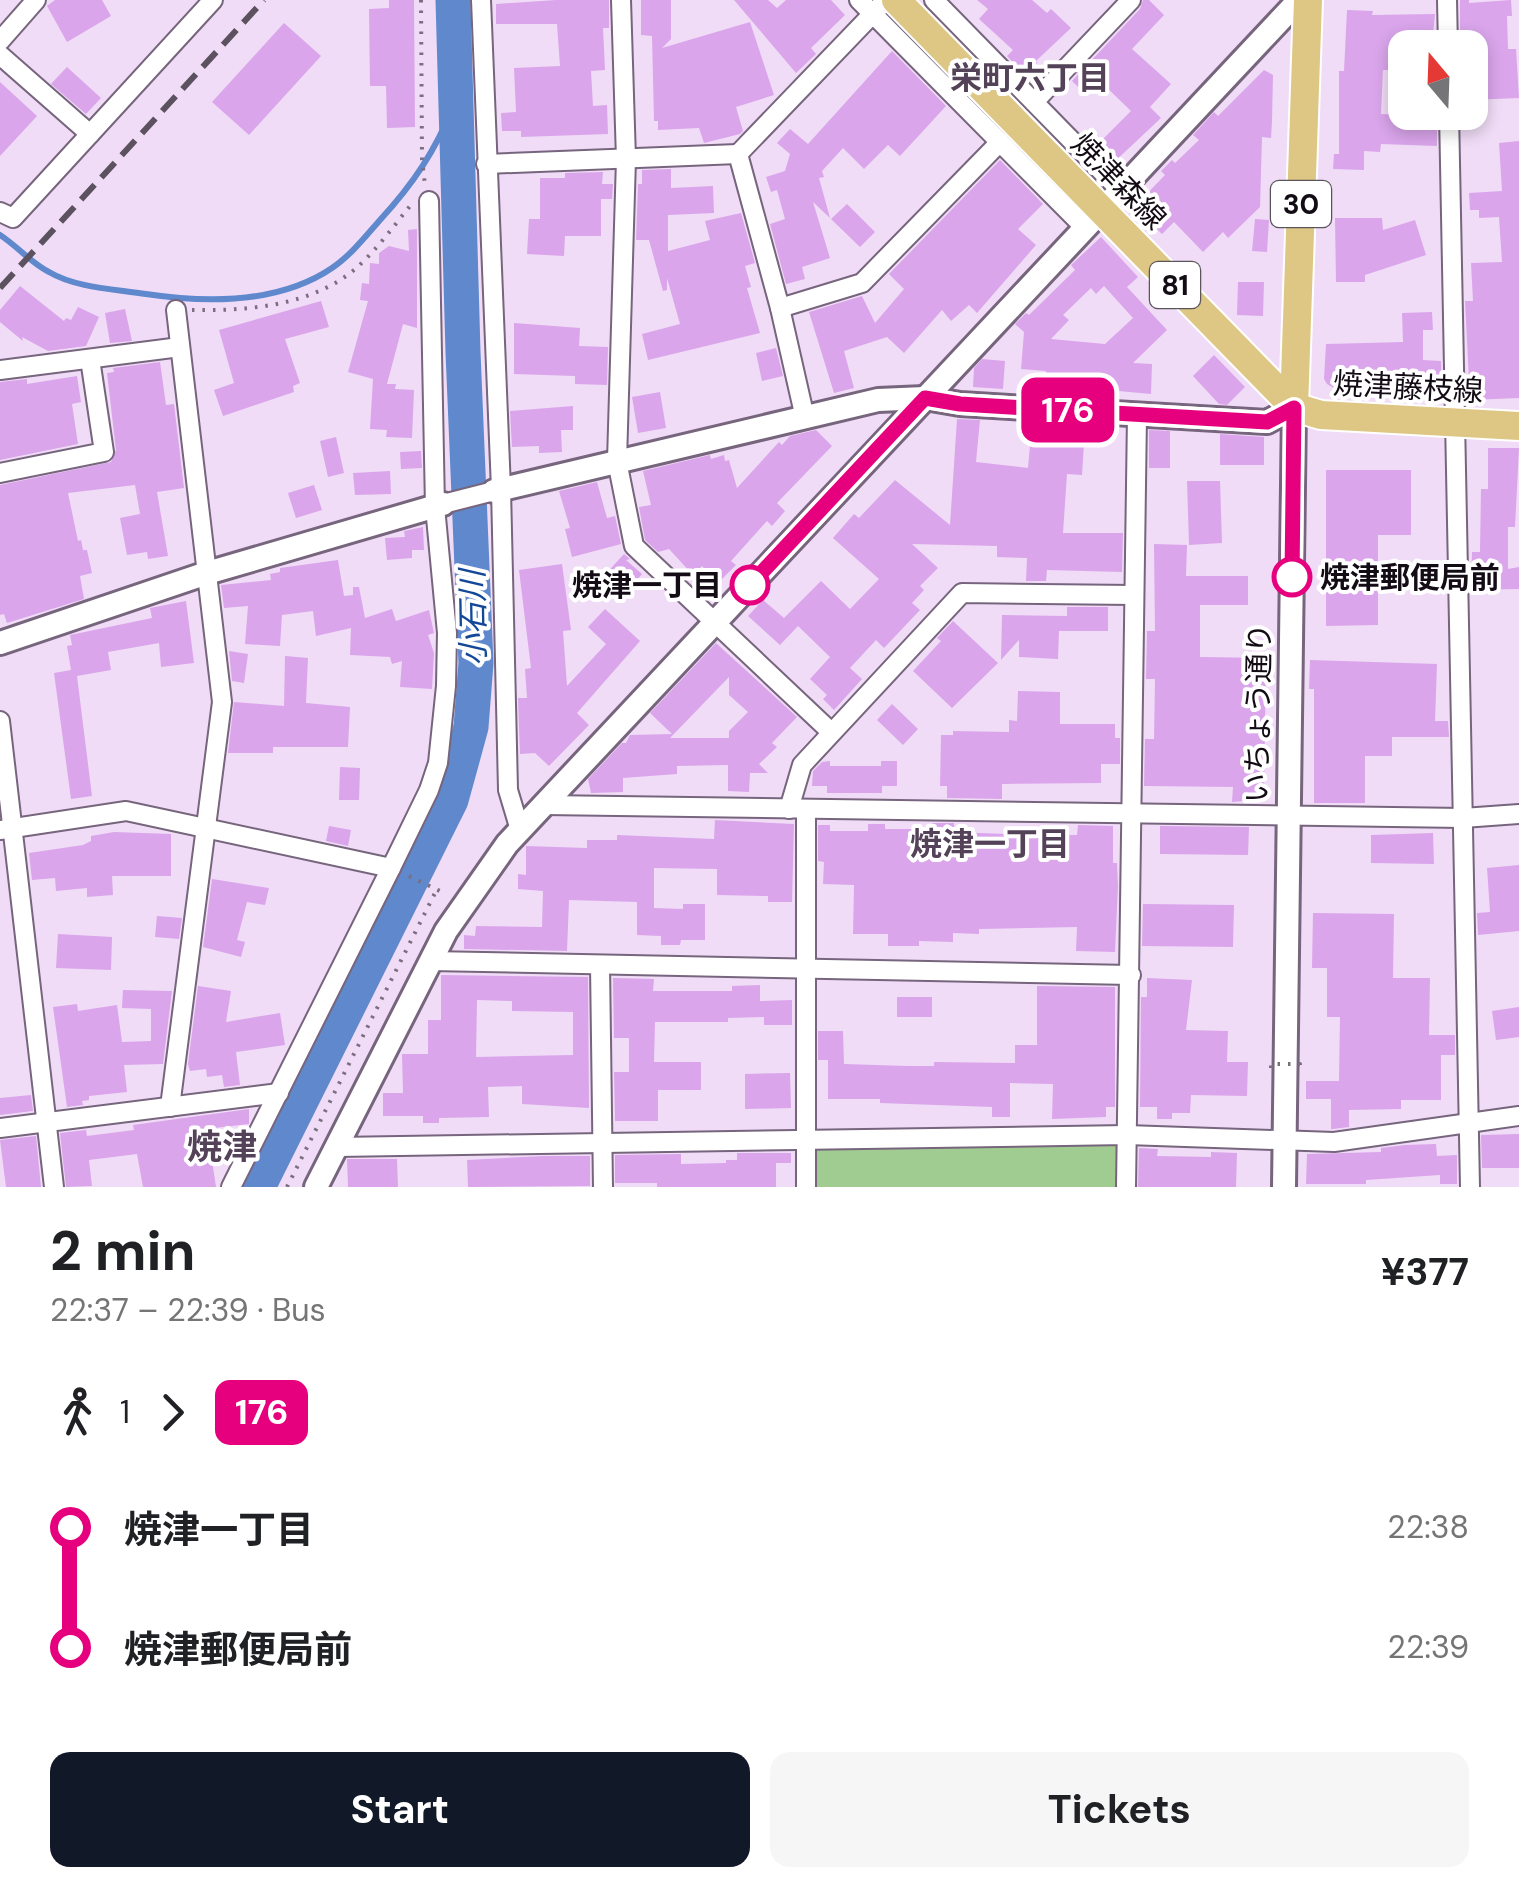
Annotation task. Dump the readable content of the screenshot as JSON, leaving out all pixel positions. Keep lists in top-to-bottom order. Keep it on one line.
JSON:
{"streets":{"main road":["焼津森線","30","81","焼津藤枝線","いちょう通り"]},"crossings":[["焼津森線","焼津藤枝線"],["焼津森線","いちょう通り"],["焼津藤枝線","いちょう通り"]],"districts":["栄町六丁目","焼津一丁目","焼津"],"water":["小石川"],"places":["焼津郵便局前","焼津一丁目"],"lines":["bus line 176"],"north":"top","page":{"on_map":"176","heading":["2 min","22:37 – 22:39 · Bus","¥377"],"legs":["1","176"],"list":[{"name":"焼津一丁目","value":"22:38"},{"name":"焼津郵便局前","value":"22:39"}],"buttons":["Start","Tickets"]}}
